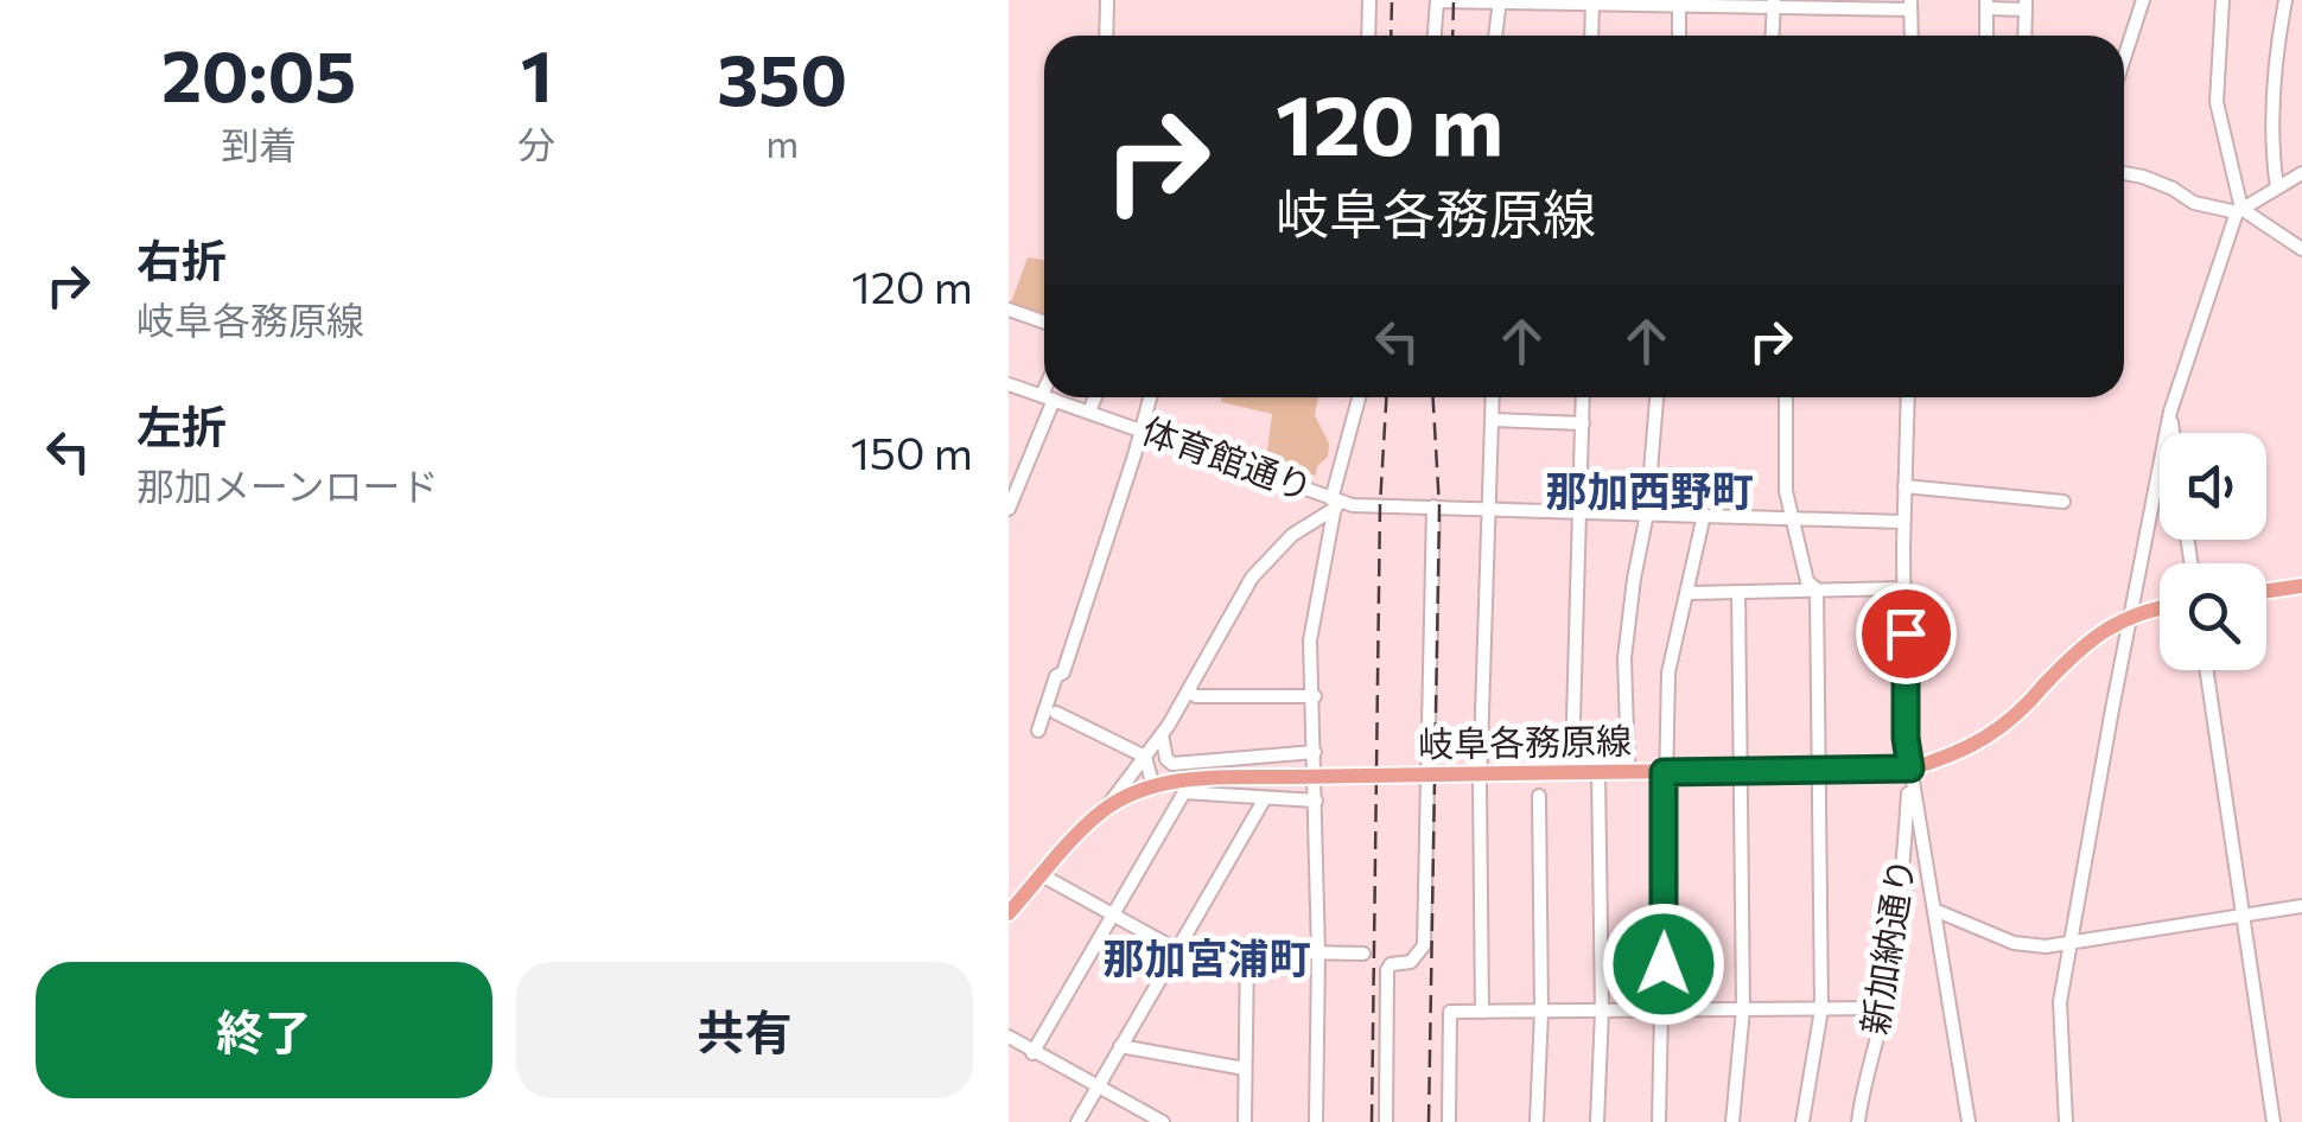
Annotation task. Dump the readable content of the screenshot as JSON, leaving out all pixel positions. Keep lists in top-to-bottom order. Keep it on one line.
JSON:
{"streets":{"main road":["岐阜各務原線"],"street":["体育館通り","新加納通り"]},"crossings":[["岐阜各務原線","新加納通り"]],"districts":["那加西野町","那加宮浦町"],"page":{"eta":["20:05","到着","1","分","350","m"],"turn":["120 m","岐阜各務原線"],"list":[{"name":"右折","note":"岐阜各務原線","value":"120 m"},{"name":"左折","note":"那加メーンロード","value":"150 m"}],"buttons":["終了","共有"]}}
